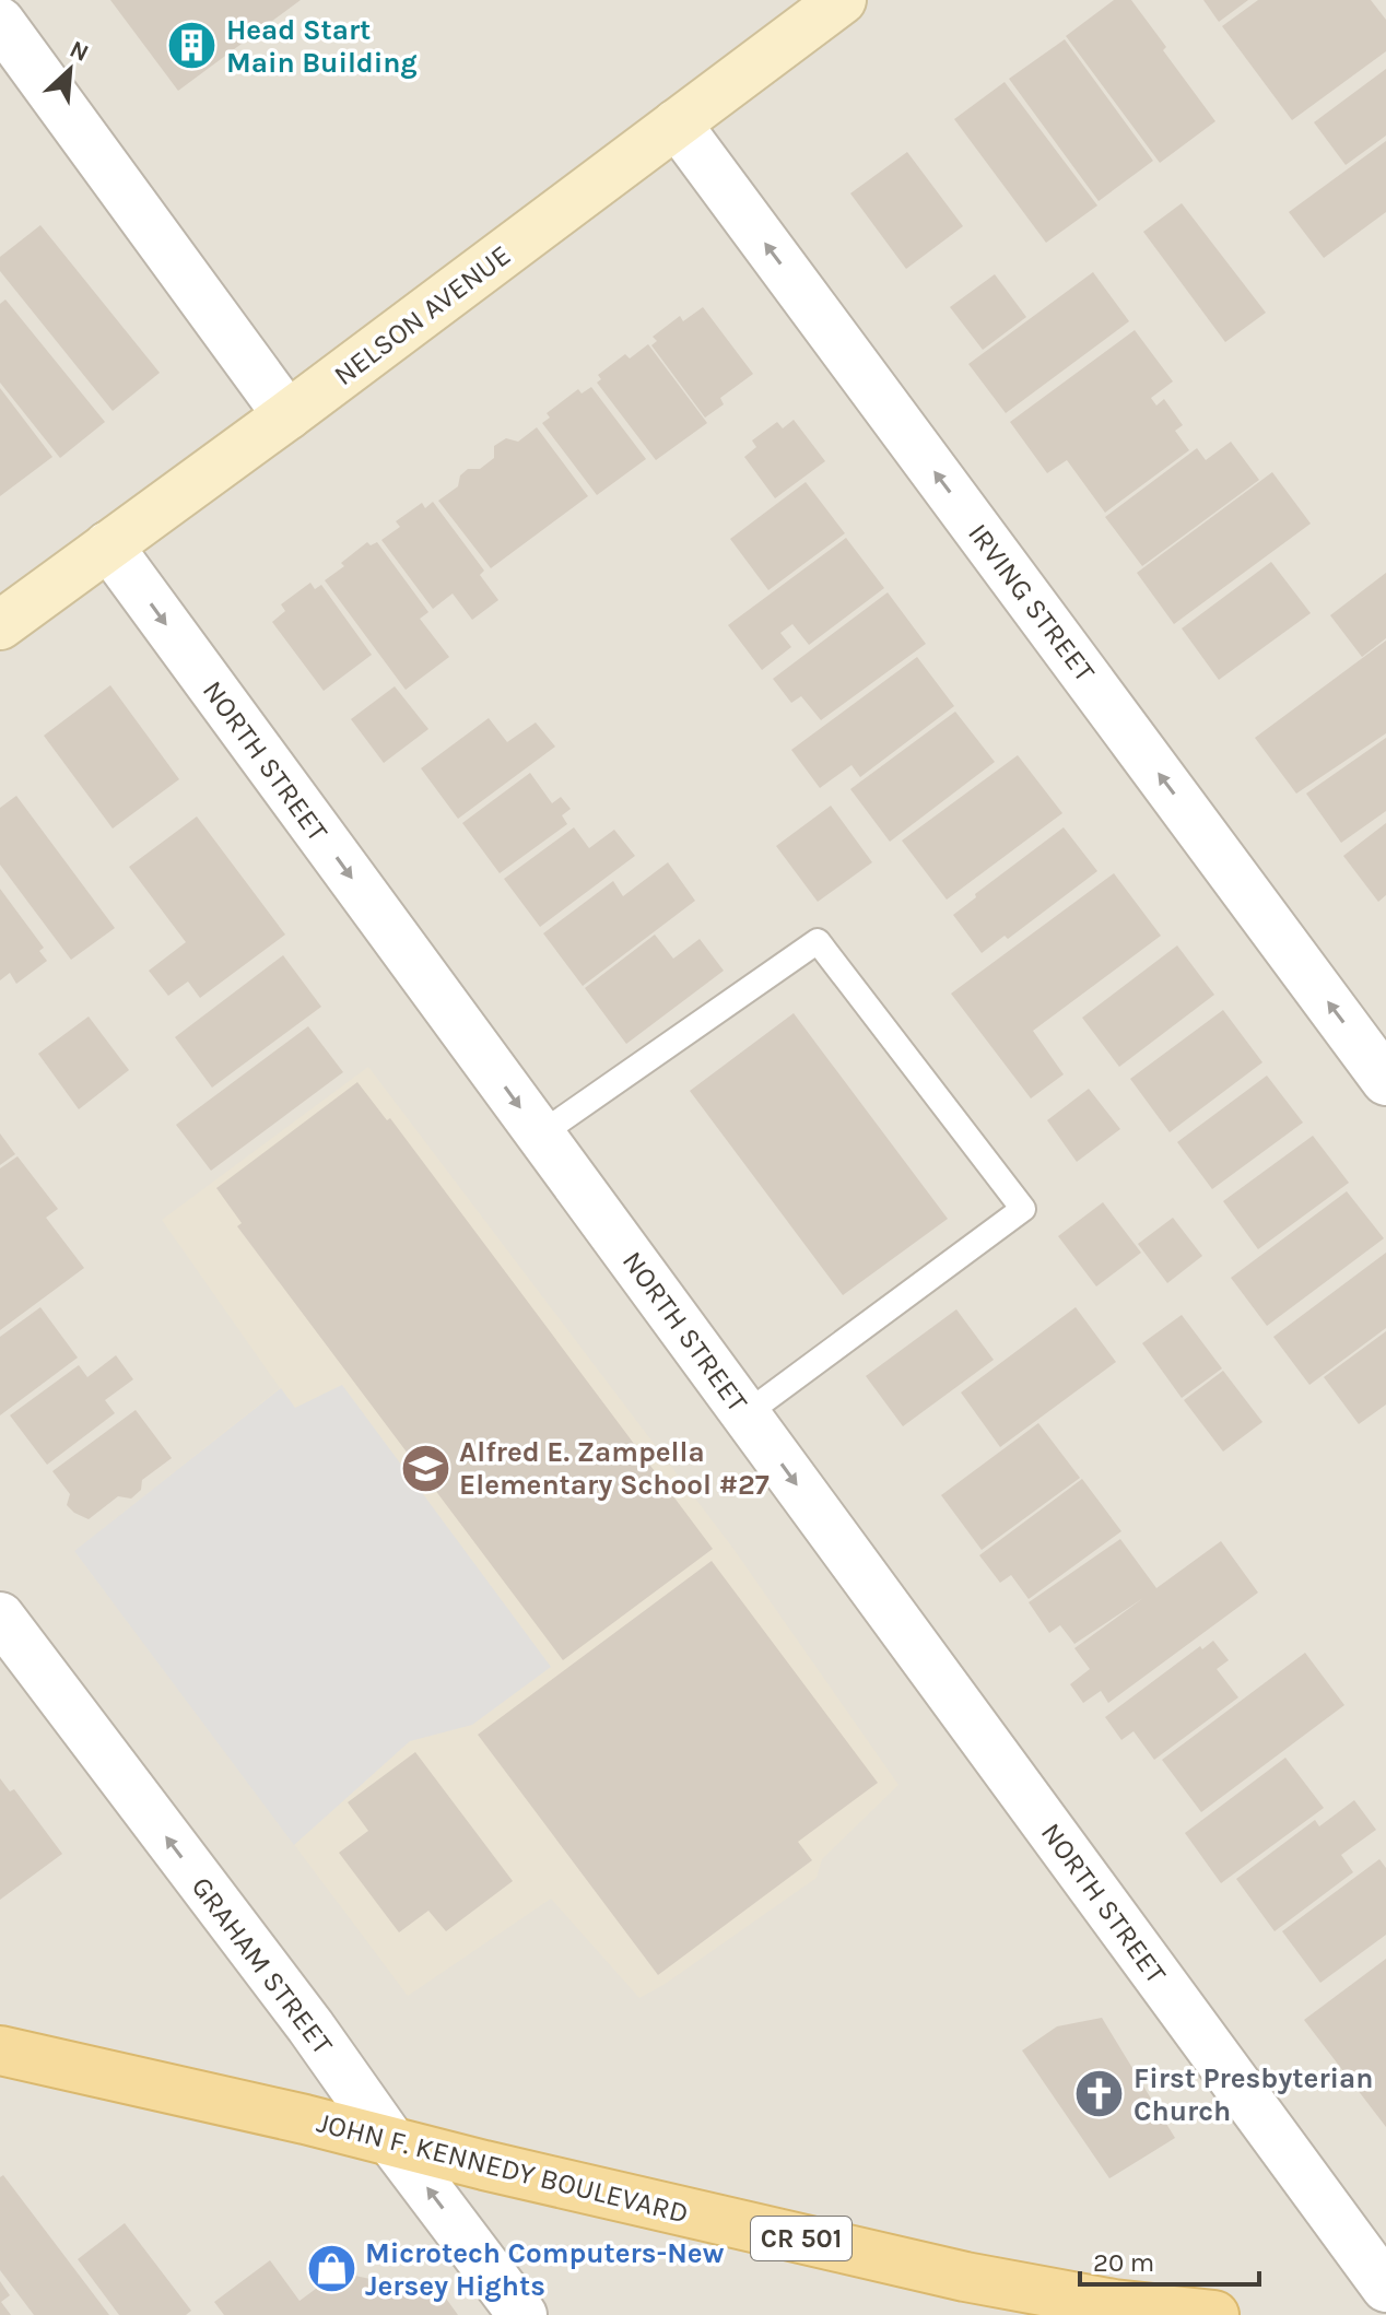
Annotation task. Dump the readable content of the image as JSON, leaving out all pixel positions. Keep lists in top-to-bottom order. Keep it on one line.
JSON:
{"streets":{"main road":["JOHN F. KENNEDY BOULEVARD","CR 501"],"street":["NELSON AVENUE","IRVING STREET","NORTH STREET","GRAHAM STREET"]},"crossings":[["NELSON AVENUE","IRVING STREET"],["NELSON AVENUE","NORTH STREET"],["GRAHAM STREET","JOHN F. KENNEDY BOULEVARD"]],"one_way":["IRVING STREET","NORTH STREET","GRAHAM STREET"],"places":{"building":["Head Start Main Building"],"school or university":["Alfred E. Zampella Elementary School #27"],"church":["First Presbyterian Church"],"shop":["Microtech Computers-New Jersey Hights"]},"scale_bar":"20 m","north":"top right"}
